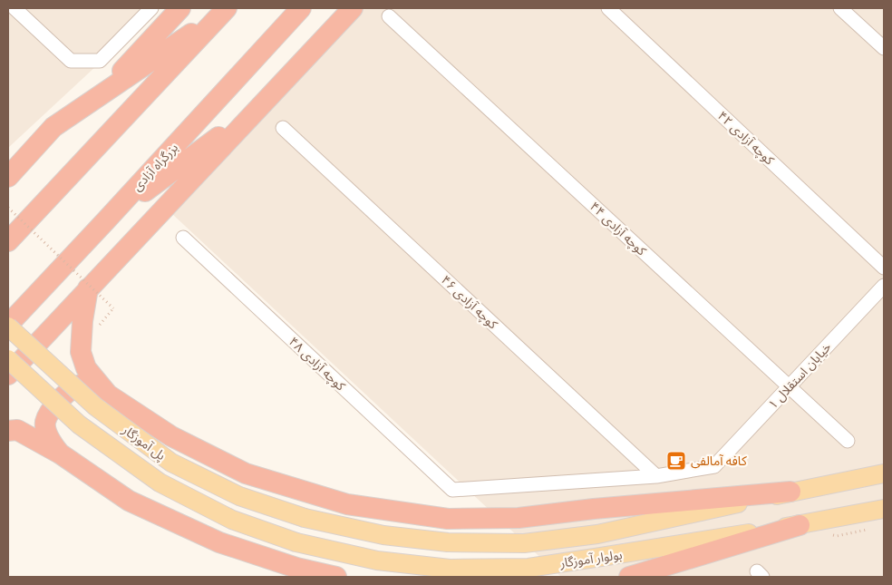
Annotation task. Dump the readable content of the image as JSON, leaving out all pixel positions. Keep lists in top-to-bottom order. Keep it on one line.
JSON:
{"streets":{"highway":["بزرگراه آزادی"],"main road":["پل آموزگار","بولوار آموزگار"],"street":["کوچه آزادی ۴۲","کوچه آزادی ۴۴","کوچه آزادی ۴۶","کوچه آزادی ۴۸","خیابان استقلال ۱"]},"crossings":[["بزرگراه آزادی","پل آموزگار"],["کوچه آزادی ۴۴","خیابان استقلال ۱"],["کوچه آزادی ۴۶","کوچه آزادی ۴۸"],["کوچه آزادی ۴۶","خیابان استقلال ۱"],["کوچه آزادی ۴۸","خیابان استقلال ۱"],["پل آموزگار","بولوار آموزگار"]],"places":{"cafe":["کافه آمالفی"]}}
